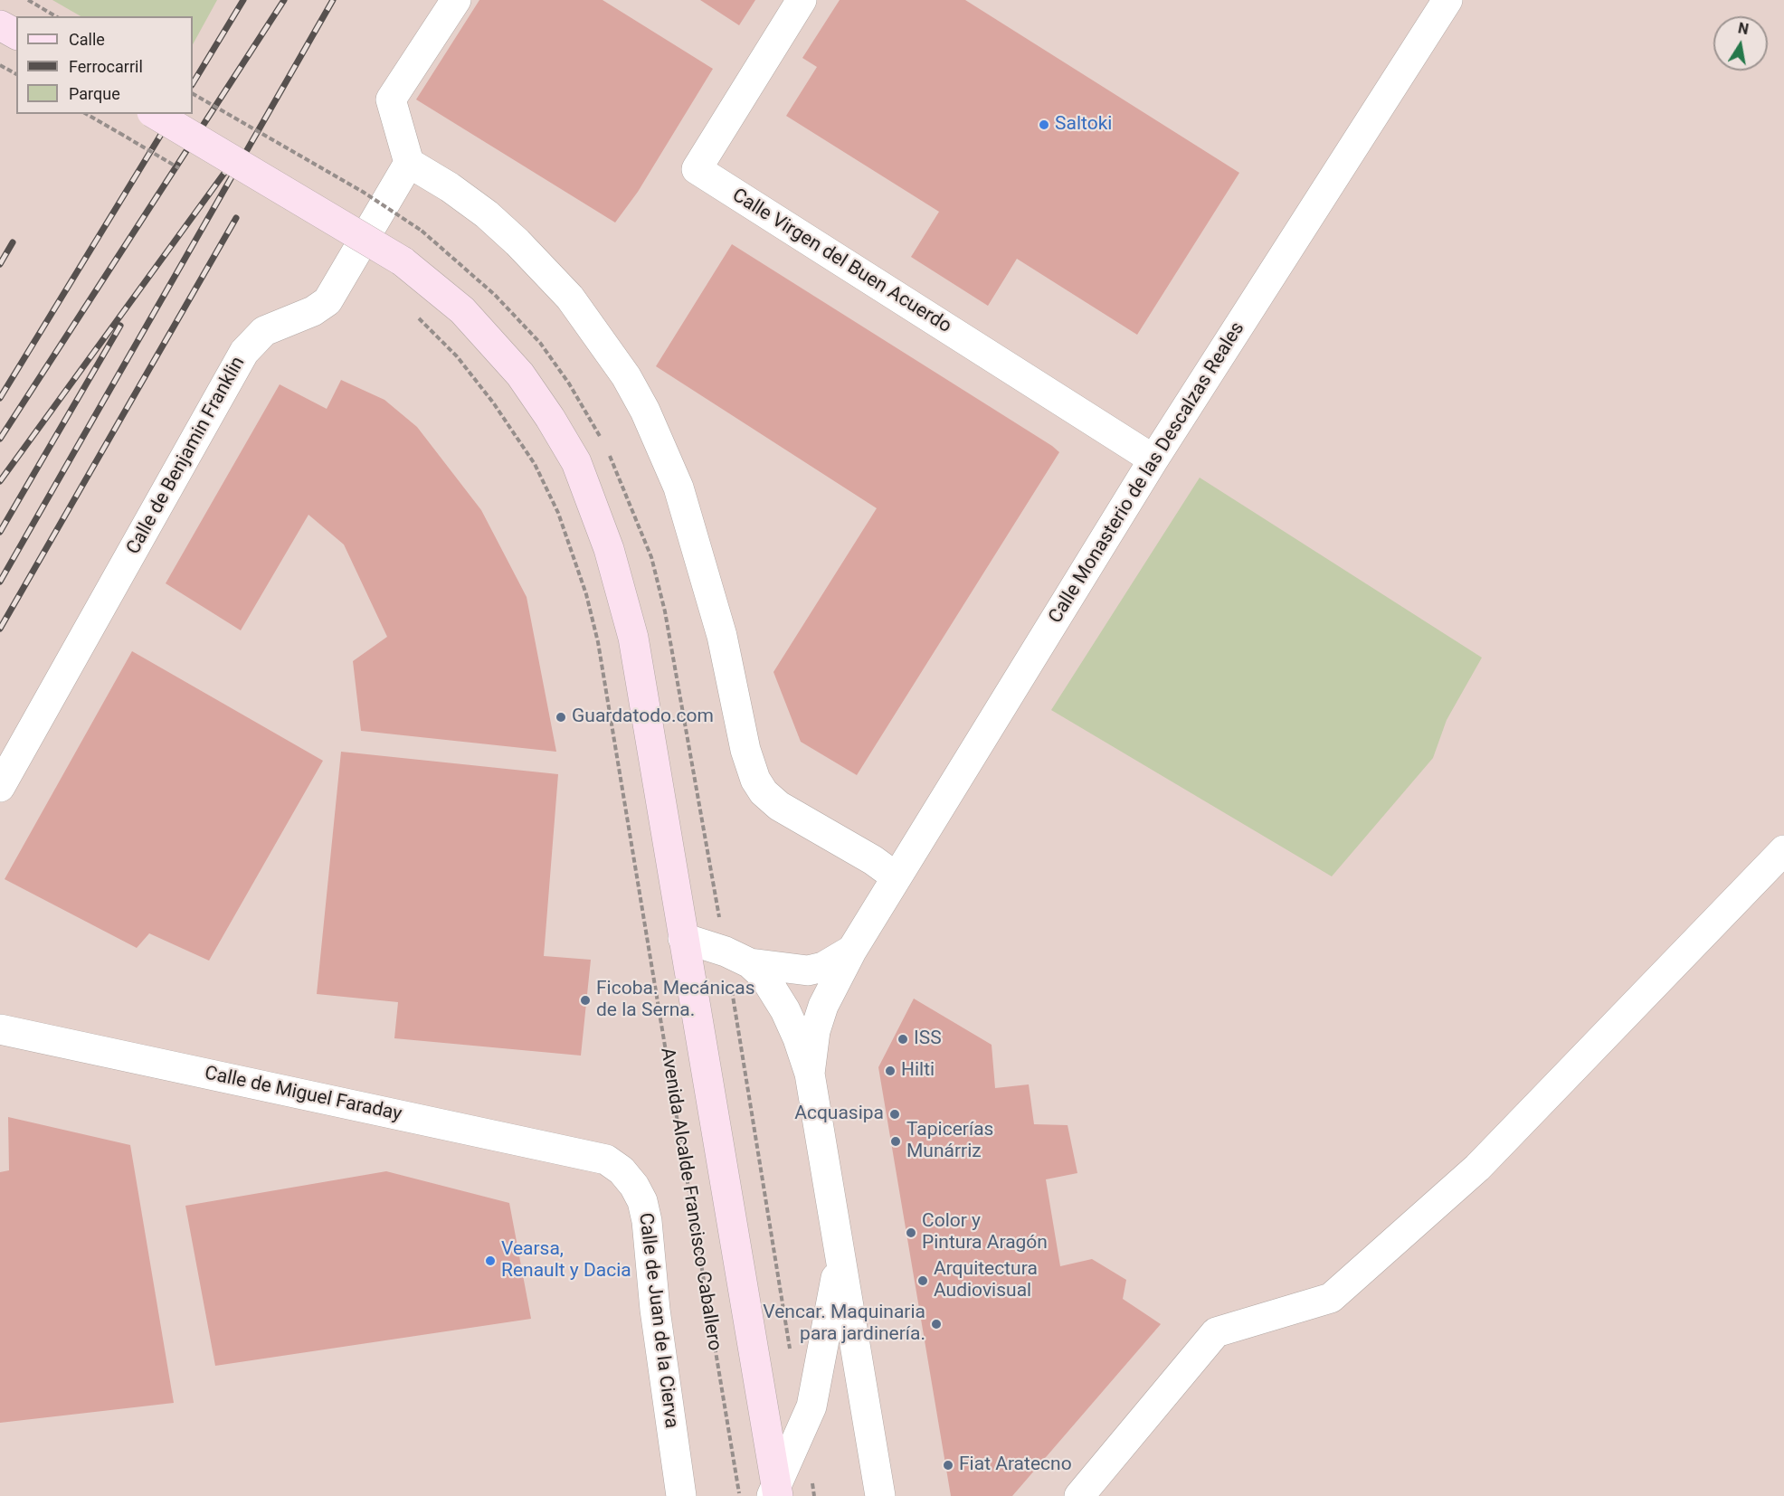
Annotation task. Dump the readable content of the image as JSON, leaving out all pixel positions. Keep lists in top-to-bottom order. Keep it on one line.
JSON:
{"streets":{"main road":["Avenida Alcalde Francisco Caballero"],"street":["Calle Virgen del Buen Acuerdo","Calle de Benjamin Franklin","Calle Monasterio de las Descalzas Reales","Calle de Miguel Faraday","Calle de Juan de la Cierva"]},"crossings":[["Calle Virgen del Buen Acuerdo","Calle Monasterio de las Descalzas Reales"],["Calle Monasterio de las Descalzas Reales","Avenida Alcalde Francisco Caballero"],["Calle de Miguel Faraday","Calle de Juan de la Cierva"]],"places":["Saltoki","Guardatodo.com","Ficoba. Mecánicas de la Serna.","ISS","Hilti","Acquasipa","Tapicerías Munárriz","Color y Pintura Aragón","Vearsa, Renault y Dacia","Arquitectura Audiovisual","Vencar. Maquinaria para jardinería.","Fiat Aratecno"],"legend":["Calle","Ferrocarril","Parque"],"north":"top"}
